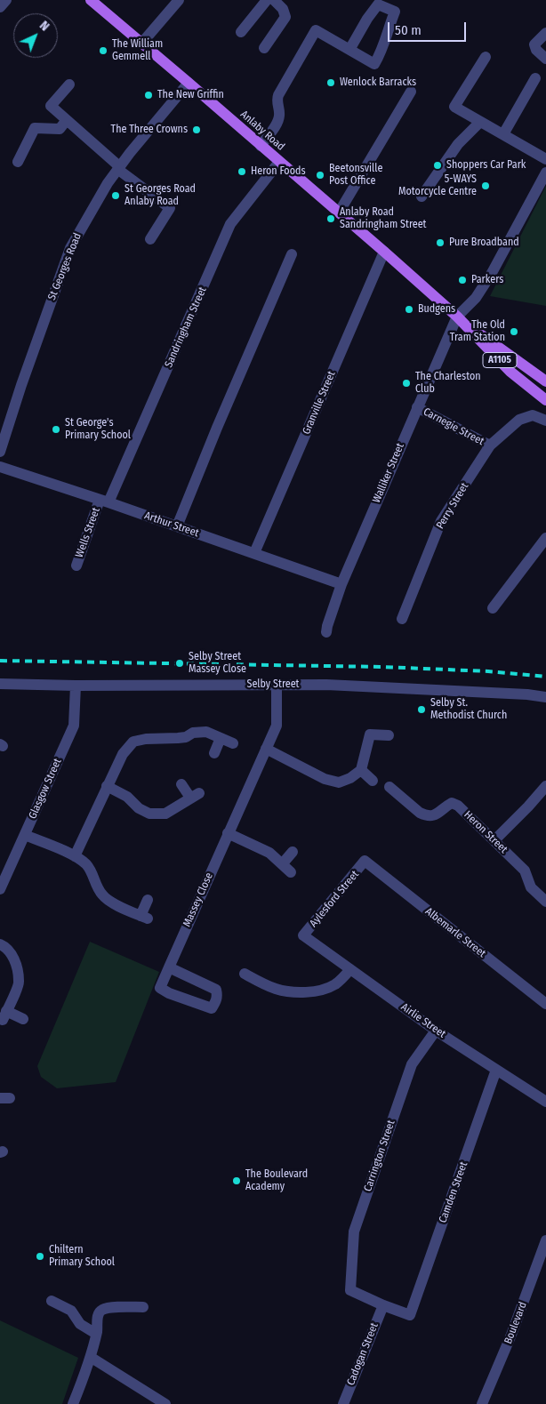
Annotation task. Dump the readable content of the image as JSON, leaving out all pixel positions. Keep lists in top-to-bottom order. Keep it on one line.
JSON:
{"streets":{"main road":["Anlaby Road","A1105"],"street":["St Georges Road","Sandringham Street","Granville Street","Carnegie Street","Walliker Street","Perry Street","Arthur Street","Wells Street","Selby Street","Glasgow Street","Heron Street","Aylesford Street","Massey Close","Albemarle Street","Airlie Street","Carrington Street","Camden Street","Boulevard","Cadogan Street"]},"crossings":[["Anlaby Road","St Georges Road"],["Anlaby Road","Sandringham Street"],["Anlaby Road","Granville Street"],["Anlaby Road","Walliker Street"],["Sandringham Street","Arthur Street"],["Sandringham Street","Wells Street"],["Granville Street","Arthur Street"],["Carnegie Street","Walliker Street"],["Carnegie Street","Perry Street"],["Walliker Street","Arthur Street"],["Arthur Street","Wells Street"],["Selby Street","Glasgow Street"],["Selby Street","Massey Close"],["Aylesford Street","Albemarle Street"],["Aylesford Street","Airlie Street"],["Airlie Street","Carrington Street"],["Airlie Street","Camden Street"],["Carrington Street","Camden Street"],["Carrington Street","Cadogan Street"],["Camden Street","Cadogan Street"]],"places":["The William Gemmell","Wenlock Barracks","The New Griffin","The Three Crowns","Shoppers Car Park","Heron Foods","Beetonsville Post Office","5-WAYS Motorcycle Centre","St Georges Road Anlaby Road","Anlaby Road Sandringham Street","Pure Broadband","Parkers","Budgens","The Old Tram Station","The Charleston Club","St George's Primary School","Selby Street Massey Close","Selby St. Methodist Church","The Boulevard Academy","Chiltern Primary School"],"scale_bar":"50 m","north":"top right"}
